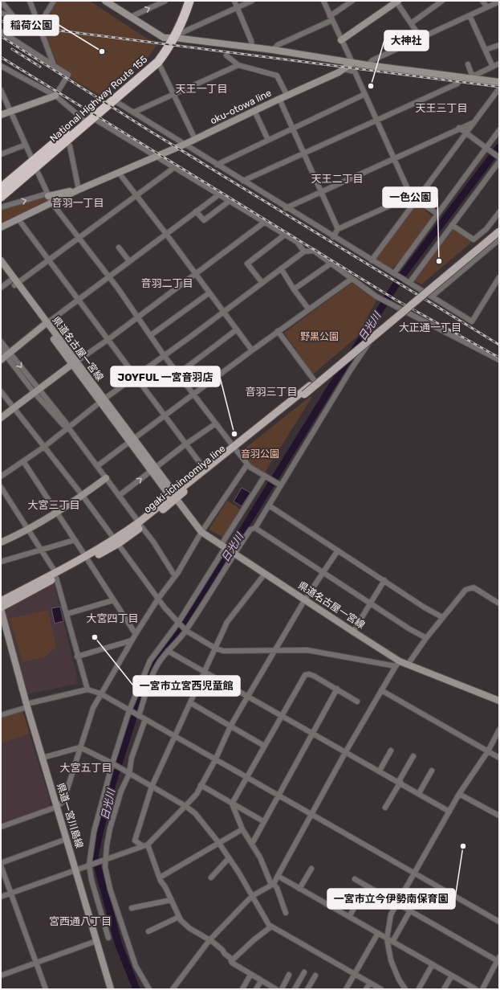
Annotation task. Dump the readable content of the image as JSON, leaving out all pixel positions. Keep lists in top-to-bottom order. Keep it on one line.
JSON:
{"streets":{"highway":["National Highway Route 155"],"main road":["oku-otowa line","県道名古屋一宮線","ogaki-ichinnomiya line","県道一宮川島線"]},"crossings":[["県道名古屋一宮線","ogaki-ichinnomiya line"],["ogaki-ichinnomiya line","県道一宮川島線"]],"districts":["天王一丁目","天王三丁目","天王二丁目","音羽一丁目","音羽二丁目","大正通一丁目","音羽三丁目","大宮三丁目","大宮四丁目","大宮五丁目","宮西通八丁目"],"water":["日光川"],"parks":["野黒公園","音羽公園"],"places":["稲荷公園","大神社","一色公園","JOYFUL 一宮音羽店","一宮市立宮西児童館","一宮市立今伊勢南保育園"]}
